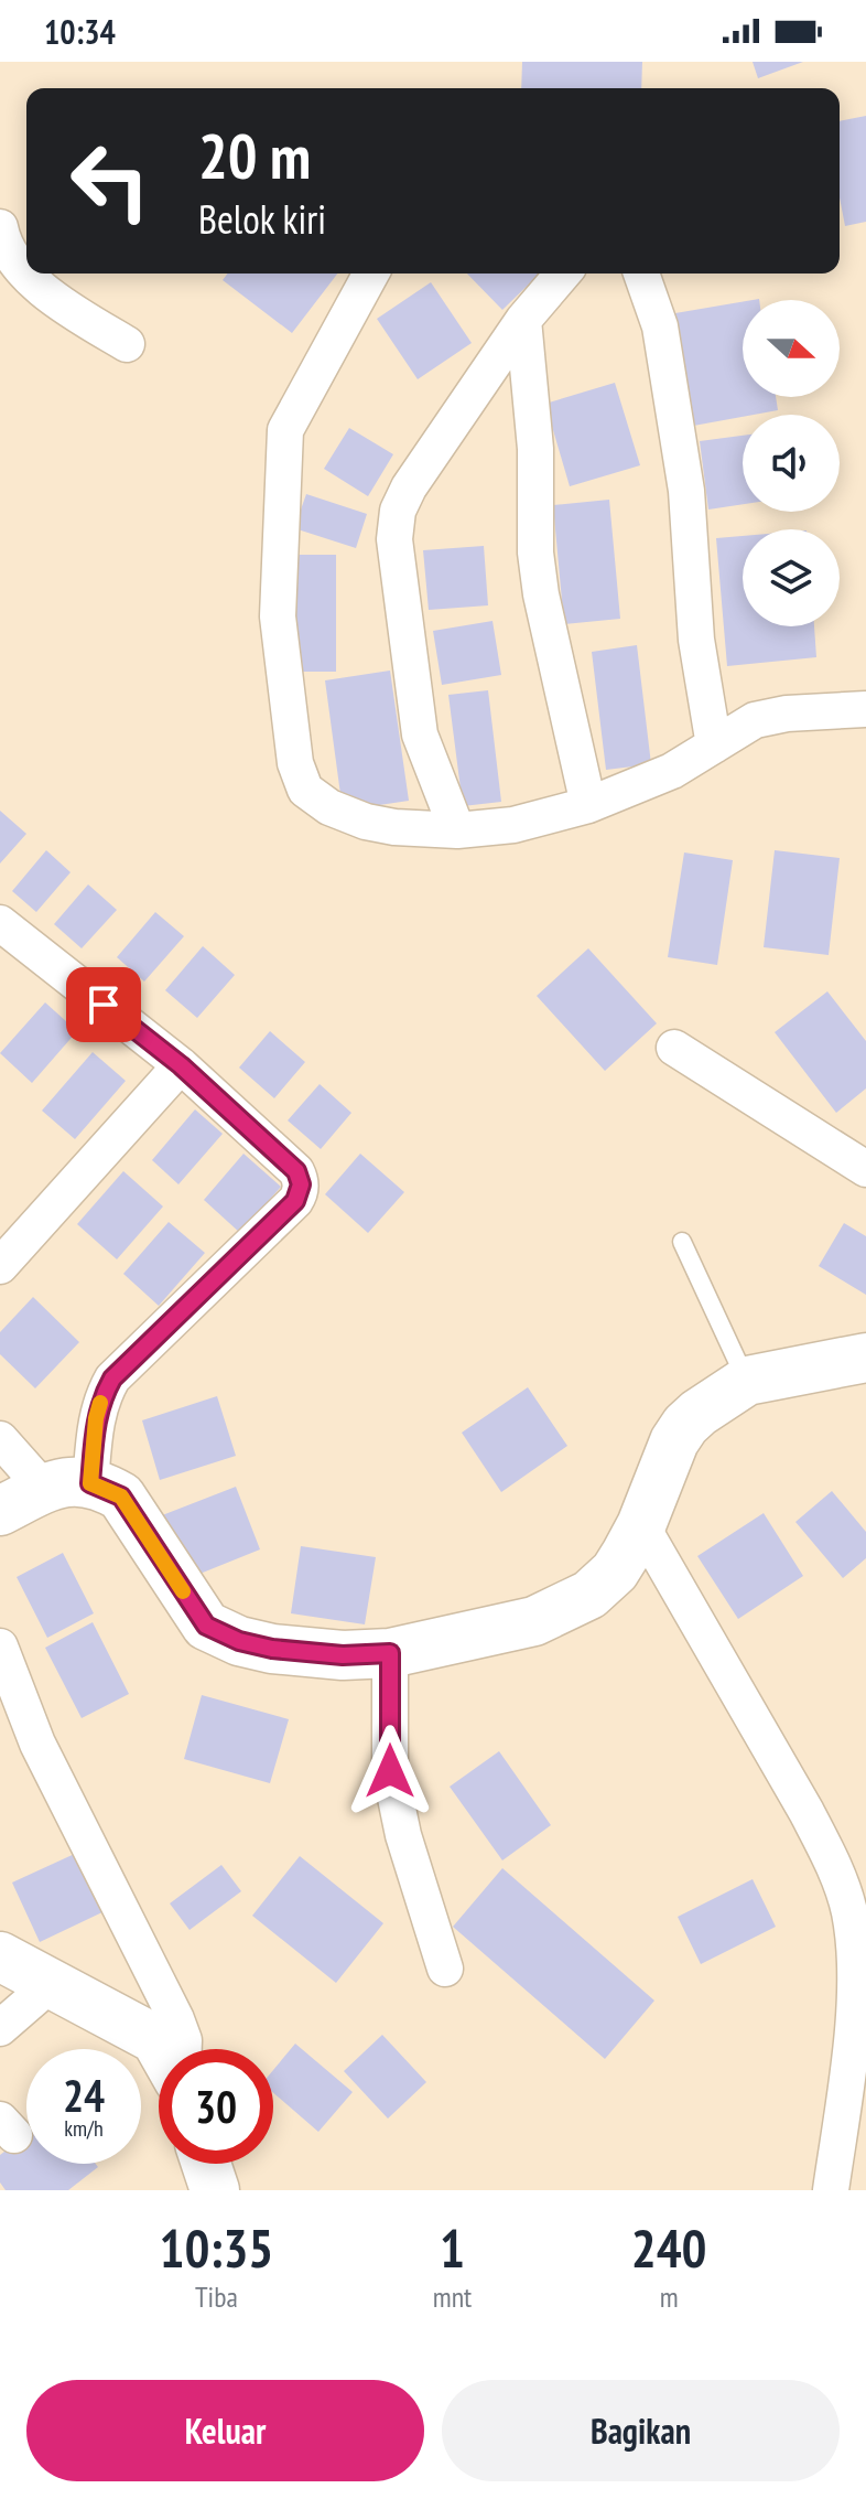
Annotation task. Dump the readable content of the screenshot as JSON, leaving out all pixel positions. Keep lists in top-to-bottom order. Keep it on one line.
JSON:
{"north":"right","page":{"status":"10:34","turn":["20 m","Belok kiri"],"speed":"24 km/h","limit":"30","eta":["10:35","Tiba","1","mnt","240","m"],"buttons":["Keluar","Bagikan"]}}
